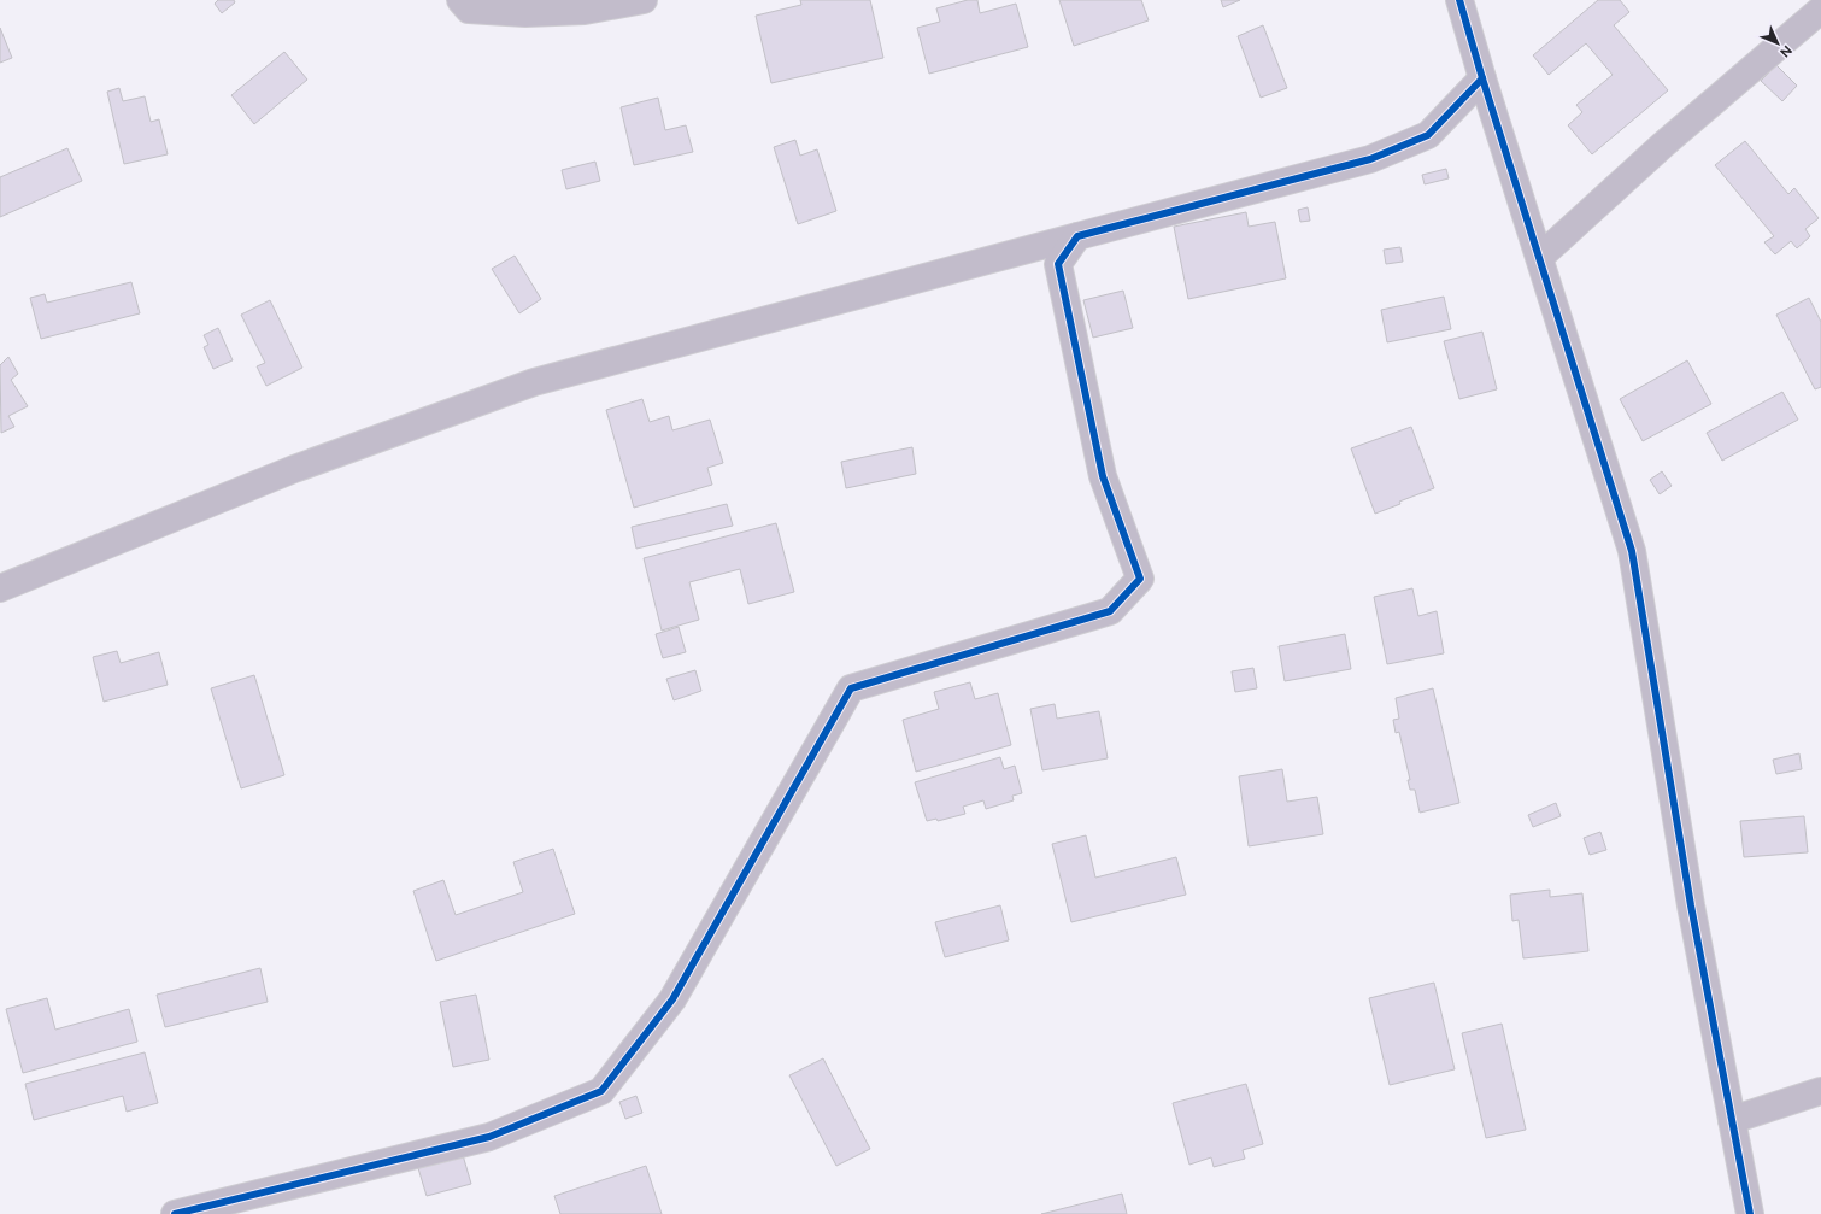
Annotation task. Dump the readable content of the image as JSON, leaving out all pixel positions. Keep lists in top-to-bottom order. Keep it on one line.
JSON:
{"north":"bottom right"}
